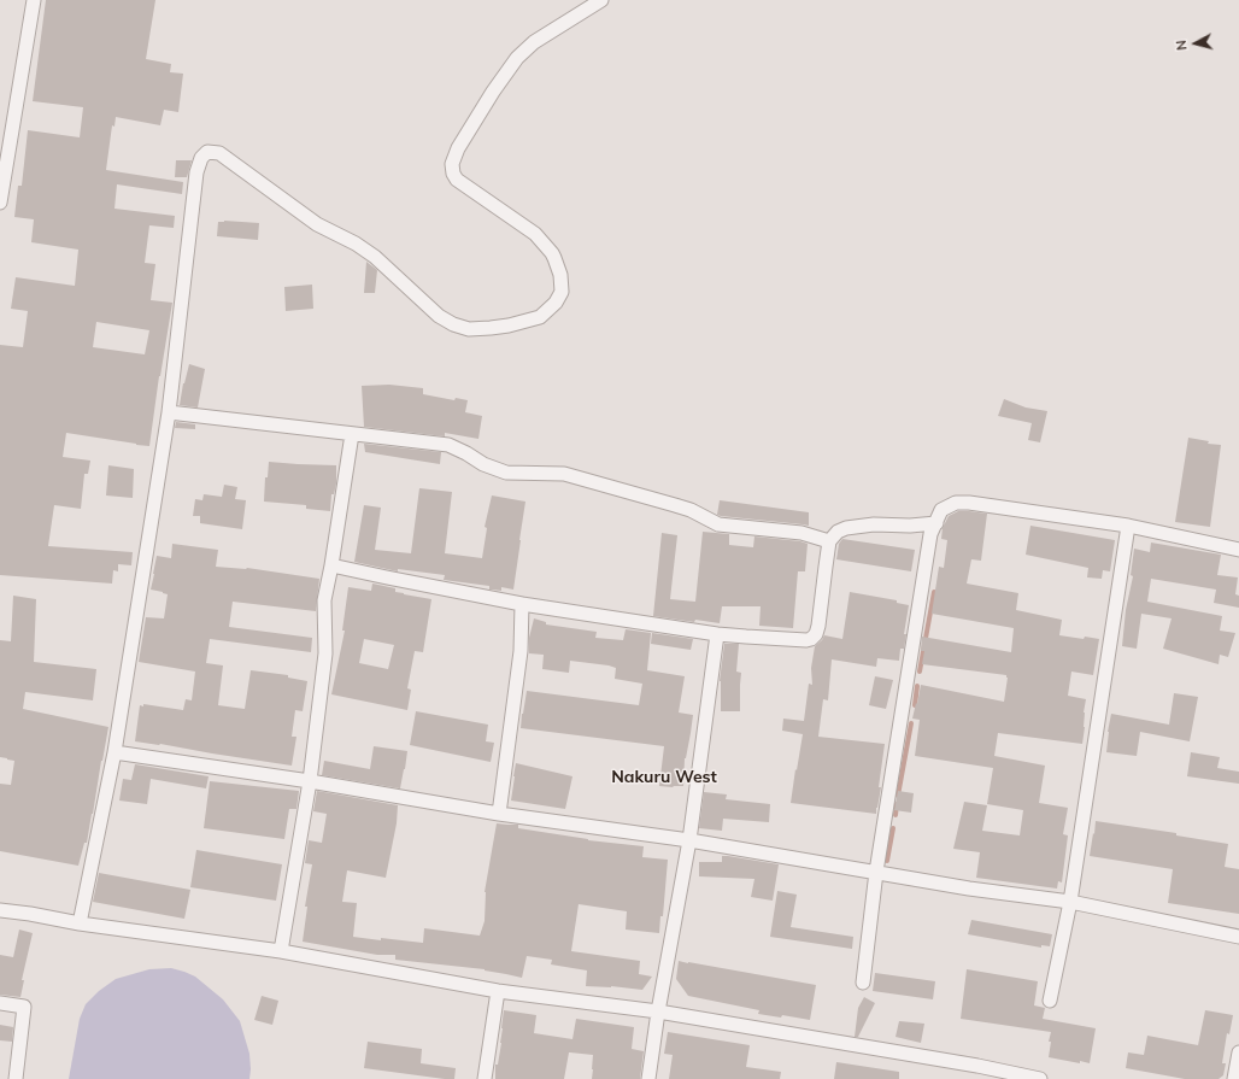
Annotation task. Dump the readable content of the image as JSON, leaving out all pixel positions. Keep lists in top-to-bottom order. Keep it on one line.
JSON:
{"districts":["Nakuru West"],"north":"left"}
